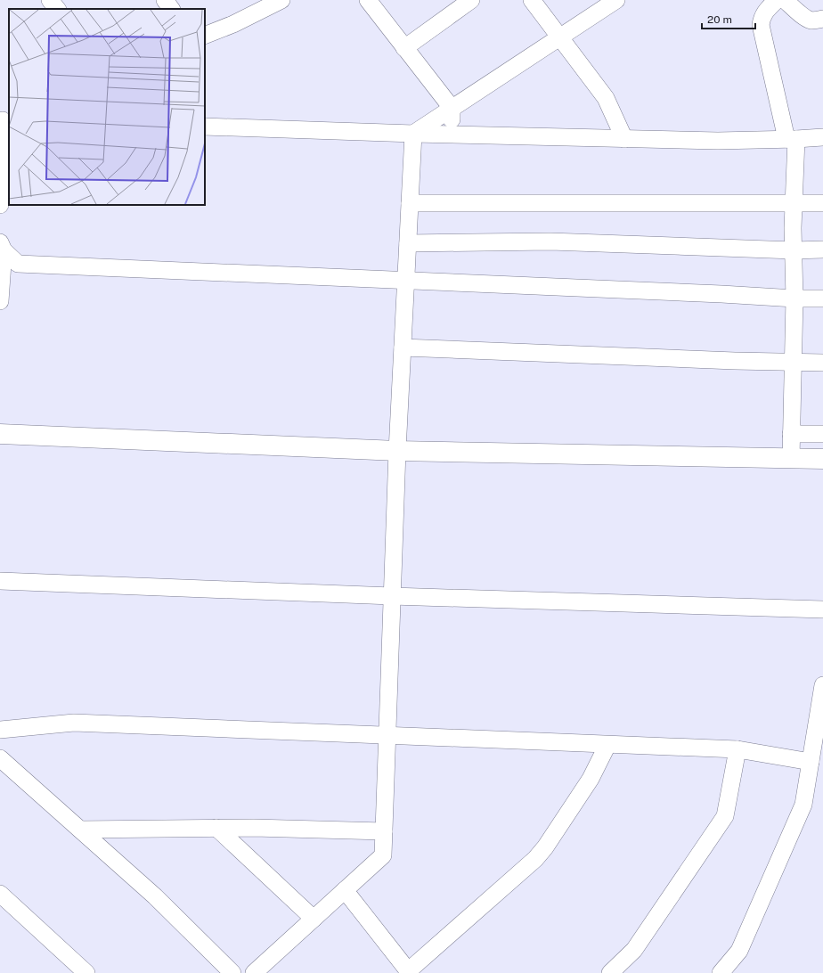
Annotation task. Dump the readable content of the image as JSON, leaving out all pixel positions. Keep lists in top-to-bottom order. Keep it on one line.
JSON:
{"scale_bar":"20 m"}
